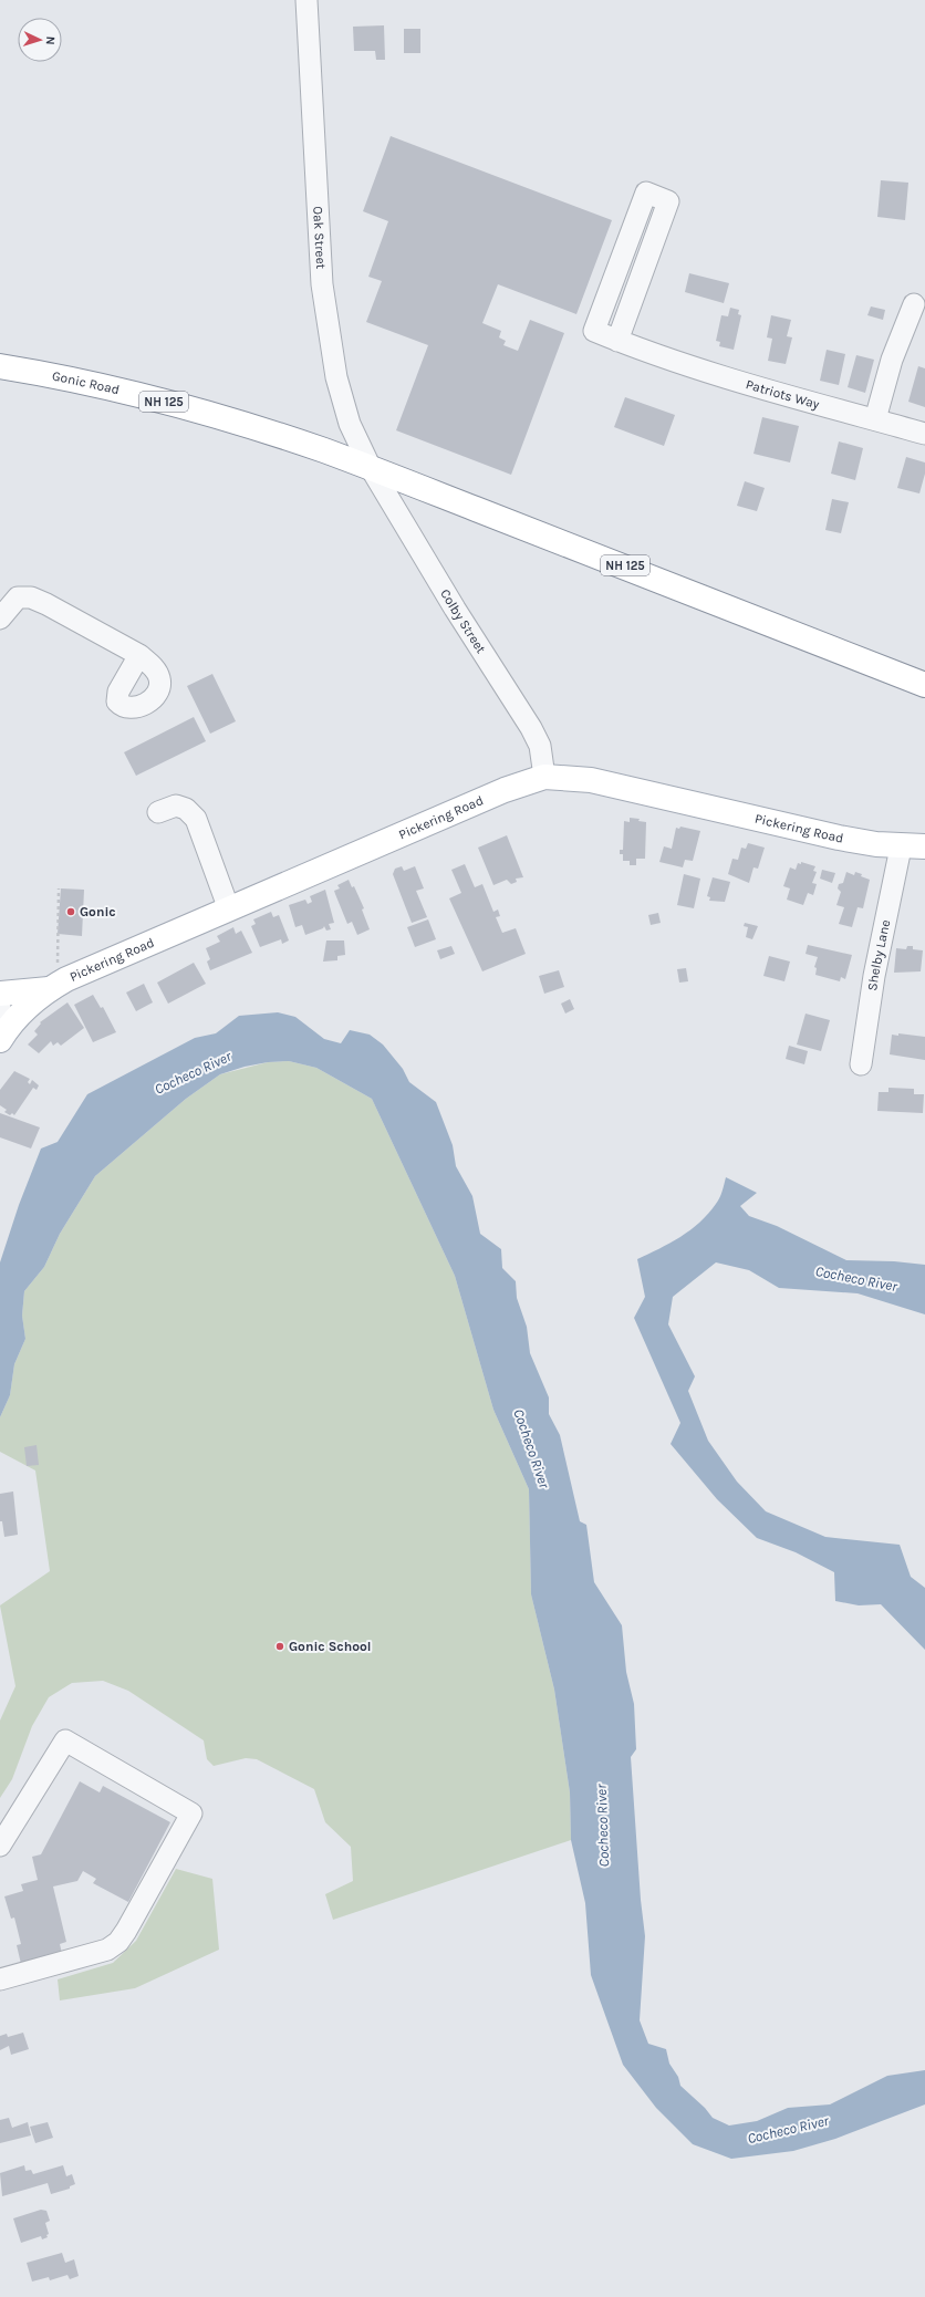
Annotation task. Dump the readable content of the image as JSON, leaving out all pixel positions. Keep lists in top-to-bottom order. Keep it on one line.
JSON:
{"streets":{"main road":["Gonic Road","NH 125","Pickering Road"],"street":["Oak Street","Patriots Way","Colby Street","Shelby Lane"]},"crossings":[["Oak Street","Gonic Road"],["Oak Street","NH 125"],["Oak Street","Colby Street"],["Gonic Road","NH 125"],["Gonic Road","Colby Street"],["NH 125","Colby Street"],["Colby Street","Pickering Road"],["Pickering Road","Shelby Lane"]],"water":["Cocheco River"],"places":["Gonic","Gonic School"],"north":"right"}
